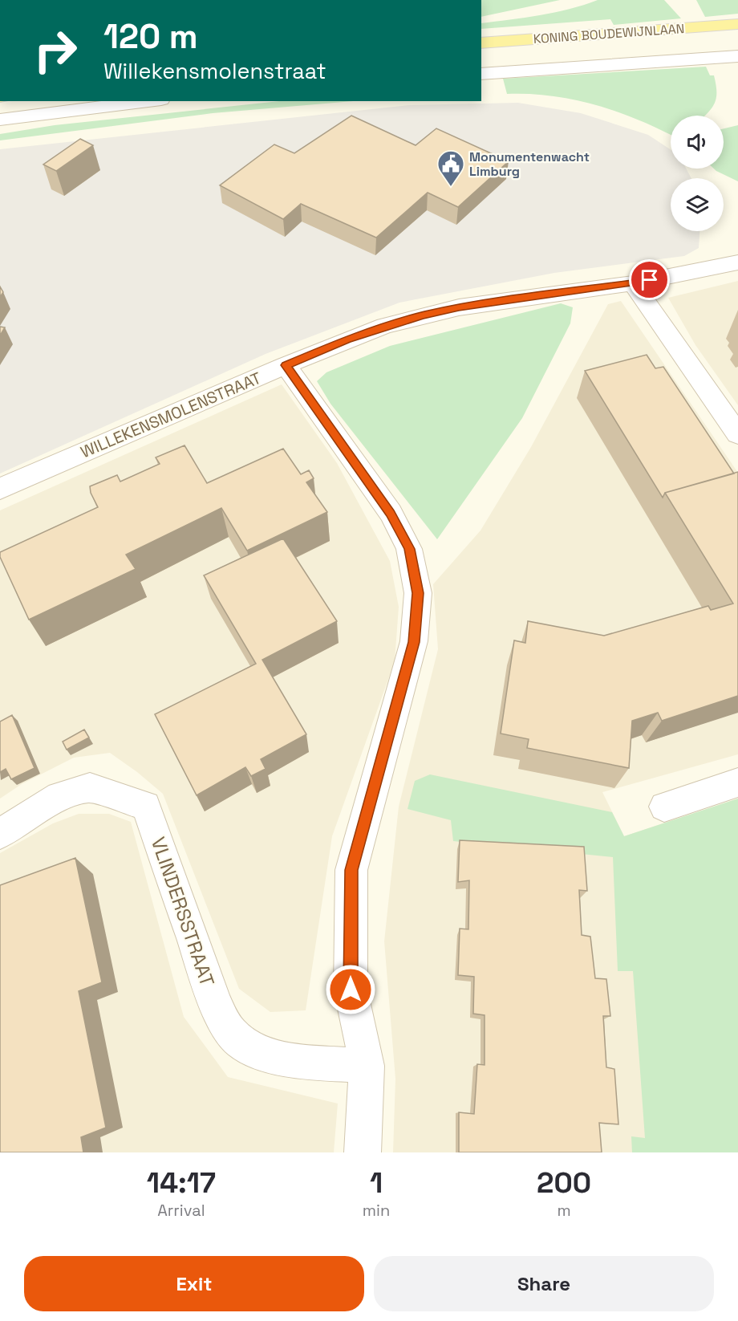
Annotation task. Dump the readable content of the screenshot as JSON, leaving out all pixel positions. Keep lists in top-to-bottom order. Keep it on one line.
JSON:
{"streets":{"main road":["KONING BOUDEWIJNLAAN"],"street":["WILLEKENSMOLENSTRAAT","VLINDERSSTRAAT"]},"places":{"public building":["Monumentenwacht Limburg"]},"page":{"turn":["120 m","Willekensmolenstraat"],"eta":["14:17","Arrival","1","min","200","m"],"buttons":["Exit","Share"]}}
